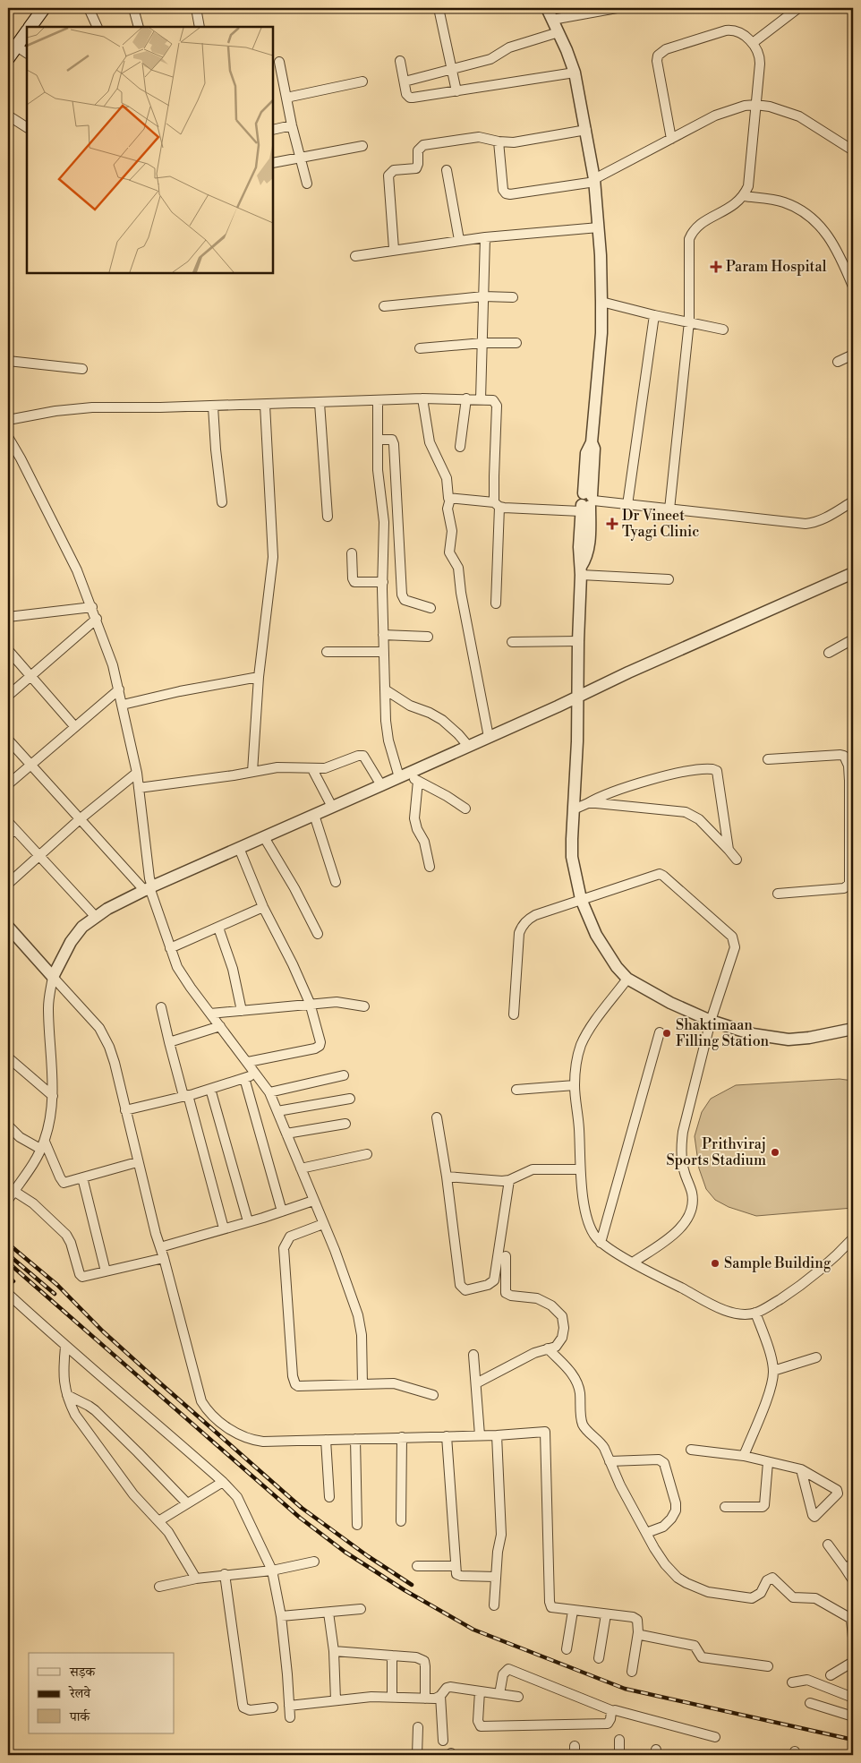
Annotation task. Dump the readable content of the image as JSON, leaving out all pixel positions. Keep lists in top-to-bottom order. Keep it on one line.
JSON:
{"places":{"health":["Param Hospital","Dr Vineet Tyagi Clinic"],"other":["Shaktimaan Filling Station","Prithviraj Sports Stadium","Sample Building"]},"legend":["सड़क","रेलवे","पार्क"]}
